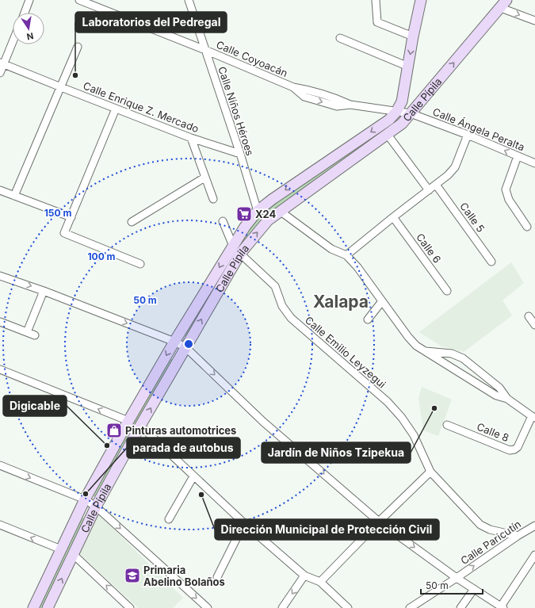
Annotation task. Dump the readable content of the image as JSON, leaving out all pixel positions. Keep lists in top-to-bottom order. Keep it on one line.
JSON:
{"streets":{"main road":["Calle Pípila"],"street":["Calle Coyoacán","Calle Enrique Z. Mercado","Calle Niños Héroes","Calle Ángela Peralta","Calle 5","Calle 6","Calle Emilio Leyzegui","Calle 8","Calle Paricutín"]},"crossings":[["Calle Coyoacán","Calle Pípila"],["Calle Coyoacán","Calle Niños Héroes"],["Calle Coyoacán","Calle Ángela Peralta"],["Calle Pípila","Calle Niños Héroes"],["Calle Pípila","Calle Ángela Peralta"],["Calle Pípila","Calle Emilio Leyzegui"],["Calle Enrique Z. Mercado","Calle Niños Héroes"],["Calle Emilio Leyzegui","Calle Paricutín"]],"one_way":["Calle Ángela Peralta"],"districts":["Xalapa"],"places":{"other":["Laboratorios del Pedregal","Jardín de Niños Tzipekua","Digicable","parada de autobus","Dirección Municipal de Protección Civil"],"supermarket":["X24"],"shop":["Pinturas automotrices"],"school or university":["Primaria Abelino Bolaños"]},"scale_bar":"50 m","north":"bottom","rings":["150 m","100 m","50 m"]}
